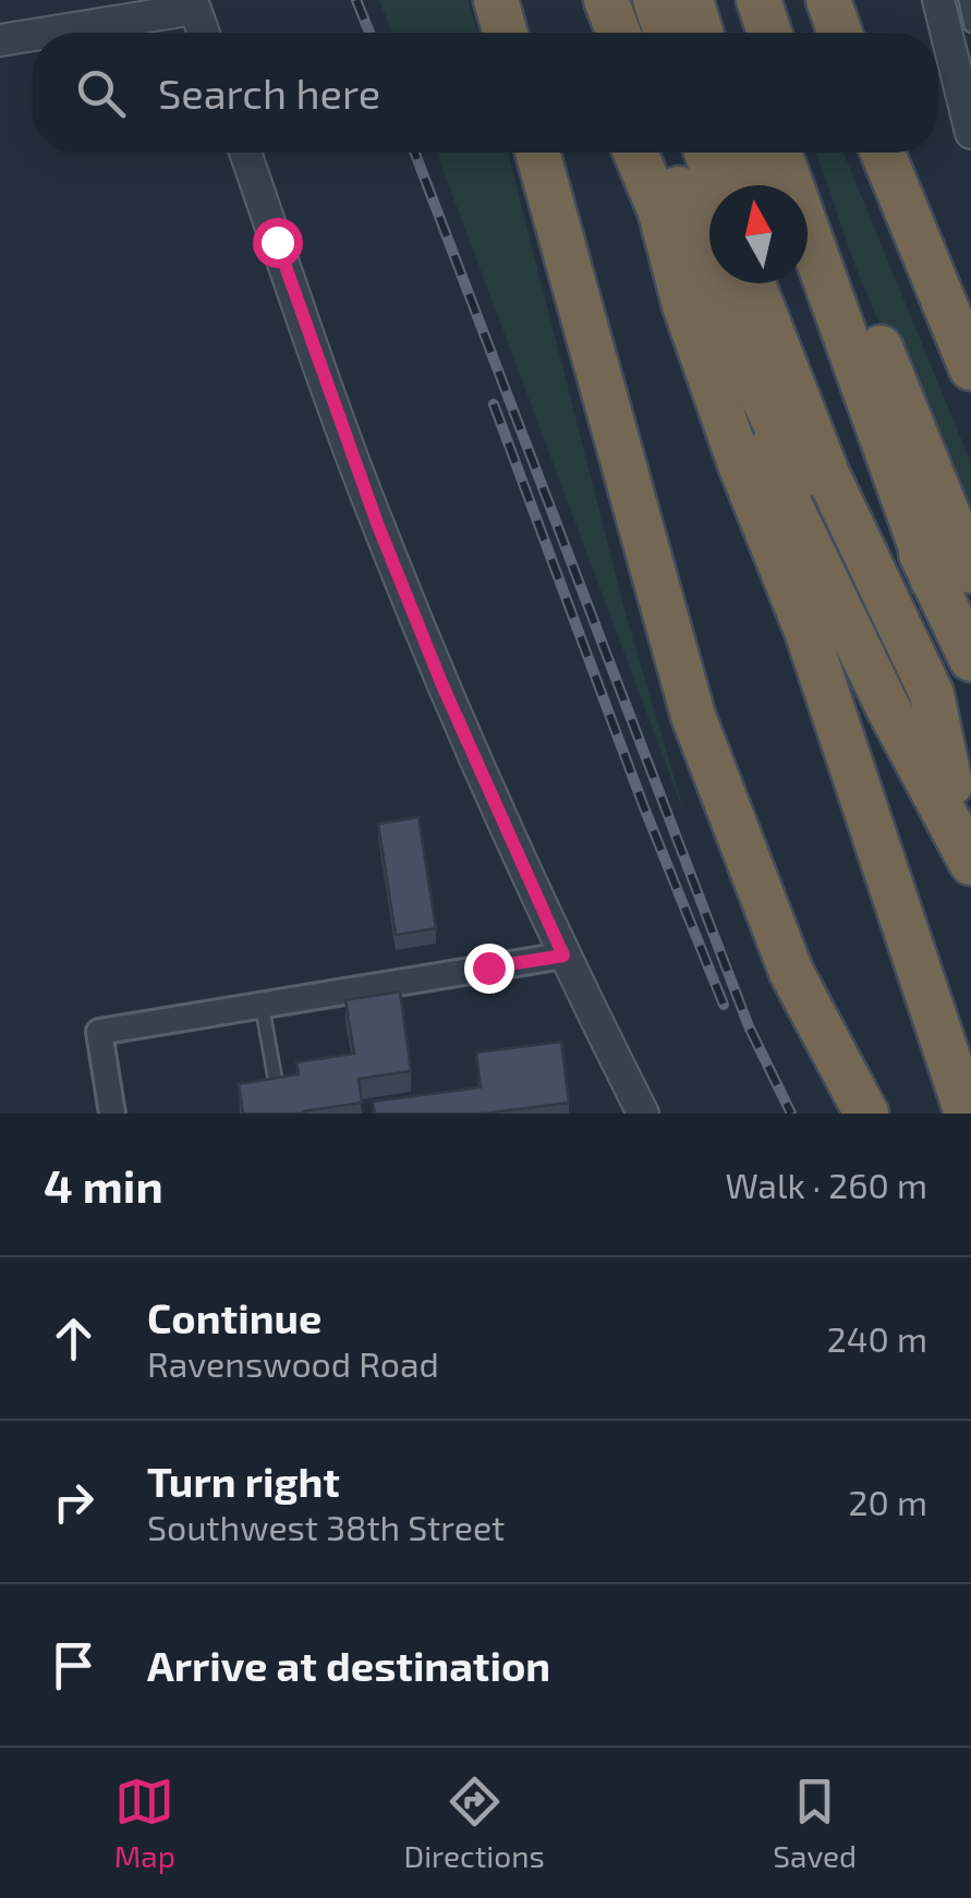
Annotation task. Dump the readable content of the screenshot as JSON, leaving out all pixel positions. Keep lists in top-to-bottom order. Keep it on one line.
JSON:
{"north":"top","page":{"search":"Search here","heading":["4 min","Walk · 260 m"],"list":[["Continue","Ravenswood Road","240 m"],["Turn right","Southwest 38th Street","20 m"],"Arrive at destination"],"nav":["Map","Directions","Saved"]}}
